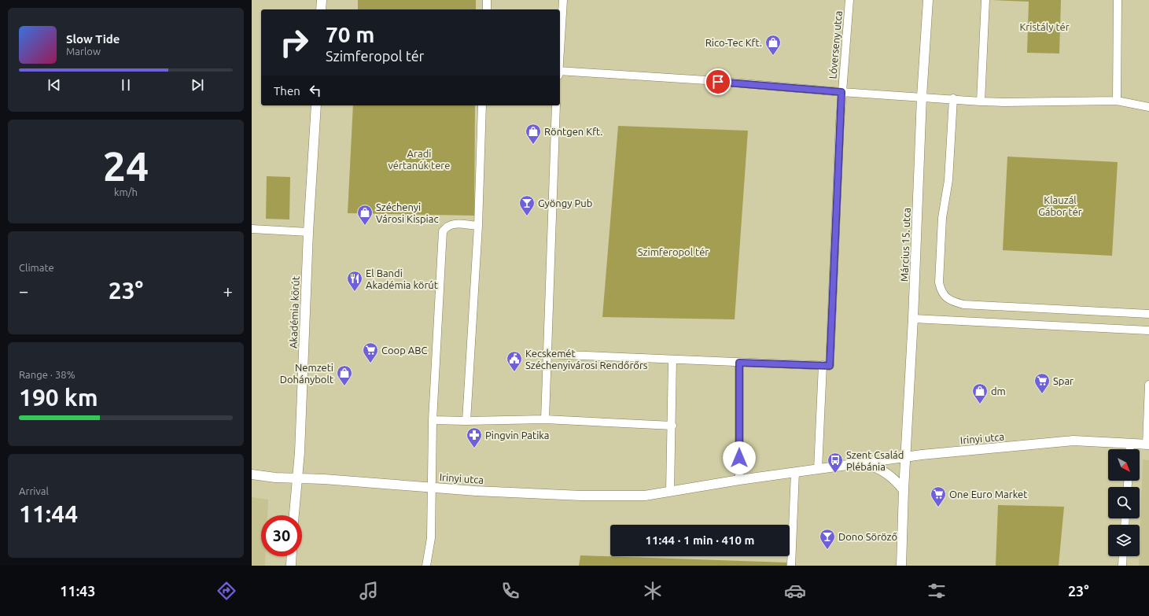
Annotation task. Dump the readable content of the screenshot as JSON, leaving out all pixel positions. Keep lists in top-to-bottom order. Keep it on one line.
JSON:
{"streets":{"street":["Lóverseny utca","Március 15. utca","Akadémia körút","Irinyi utca"]},"crossings":[["Március 15. utca","Irinyi utca"],["Akadémia körút","Irinyi utca"]],"parks":["Kristály tér","Aradi vértanúk tere","Klauzál Gábor tér","Szimferopol tér"],"places":{"shop":["Rico-Tec Kft.","Röntgen Kft.","Széchenyi Városi Kispiac","Nemzeti Dohánybolt","dm"],"bar":["Gyöngy Pub","Dono Söröző"],"restaurant":["El Bandi Akadémia körút"],"supermarket":["Coop ABC","Spar","One Euro Market"],"public building":["Kecskemét Széchenyivárosi Rendőrőrs"],"pharmacy":["Pingvin Patika"],"bus stop":["Szent Család Plébánia"]},"north":"bottom right","page":{"turn":["70 m","Szimferopol tér"],"song":["Slow Tide","Marlow"],"then":"Then","tile":[["24","km/h"],"Climate",["Range · 38%","190 km"],["Arrival","11:44"]],"heat":["−","23°","+"],"limit":"30","trip":"11:44 · 1 min · 410 m","tabs":["11:43","23°"]}}
